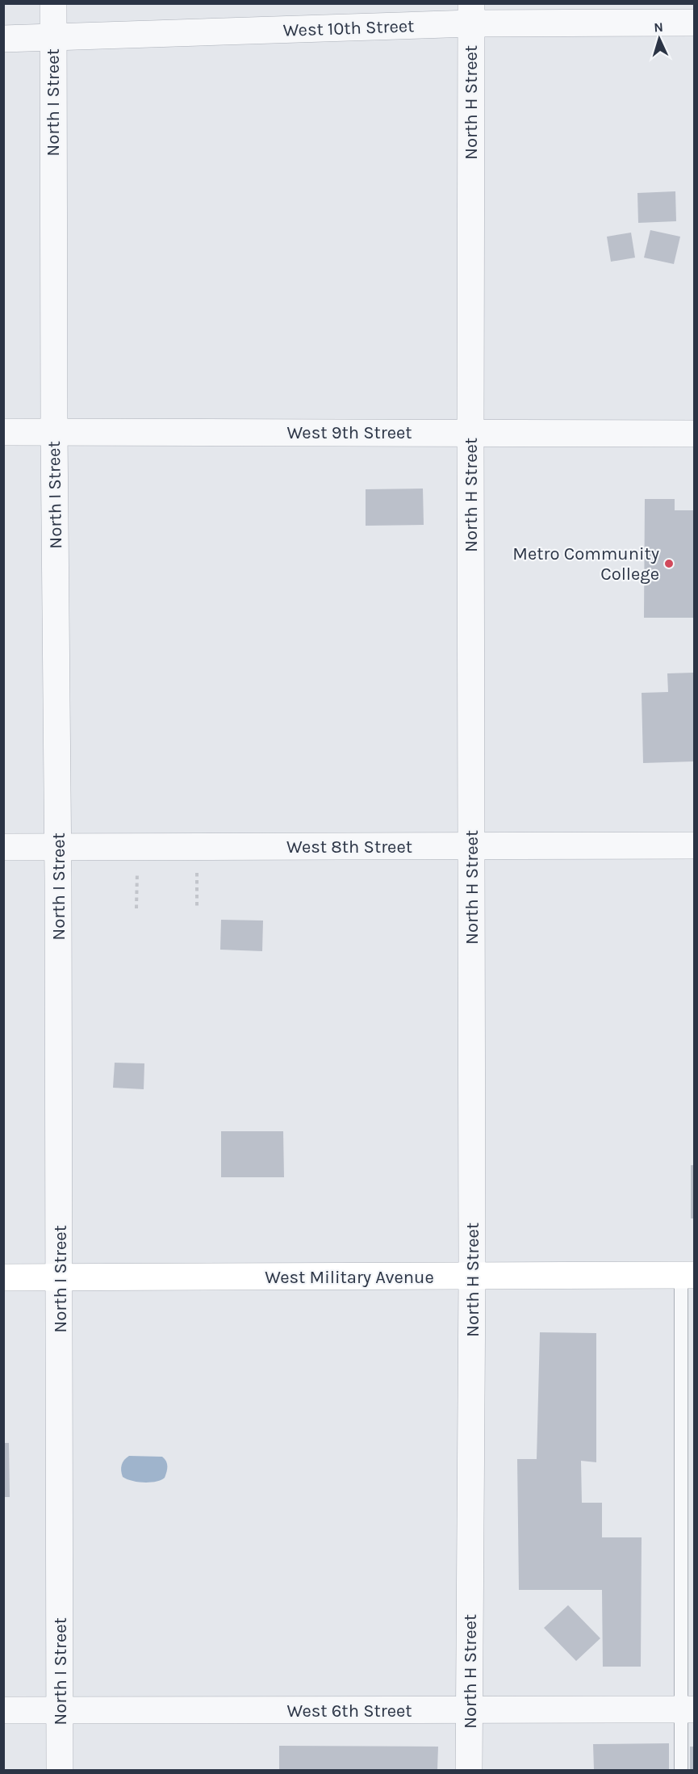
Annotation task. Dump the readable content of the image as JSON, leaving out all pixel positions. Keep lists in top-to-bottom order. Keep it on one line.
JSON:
{"streets":{"main road":["West Military Avenue"],"street":["West 10th Street","North I Street","North H Street","West 9th Street","West 8th Street","West 6th Street"]},"crossings":[["West 10th Street","North I Street"],["West 10th Street","North H Street"],["North I Street","West 9th Street"],["North I Street","West 8th Street"],["North I Street","West Military Avenue"],["North I Street","West 6th Street"],["North H Street","West 9th Street"],["North H Street","West 8th Street"],["North H Street","West Military Avenue"],["North H Street","West 6th Street"]],"places":["Metro Community College"],"north":"top"}
